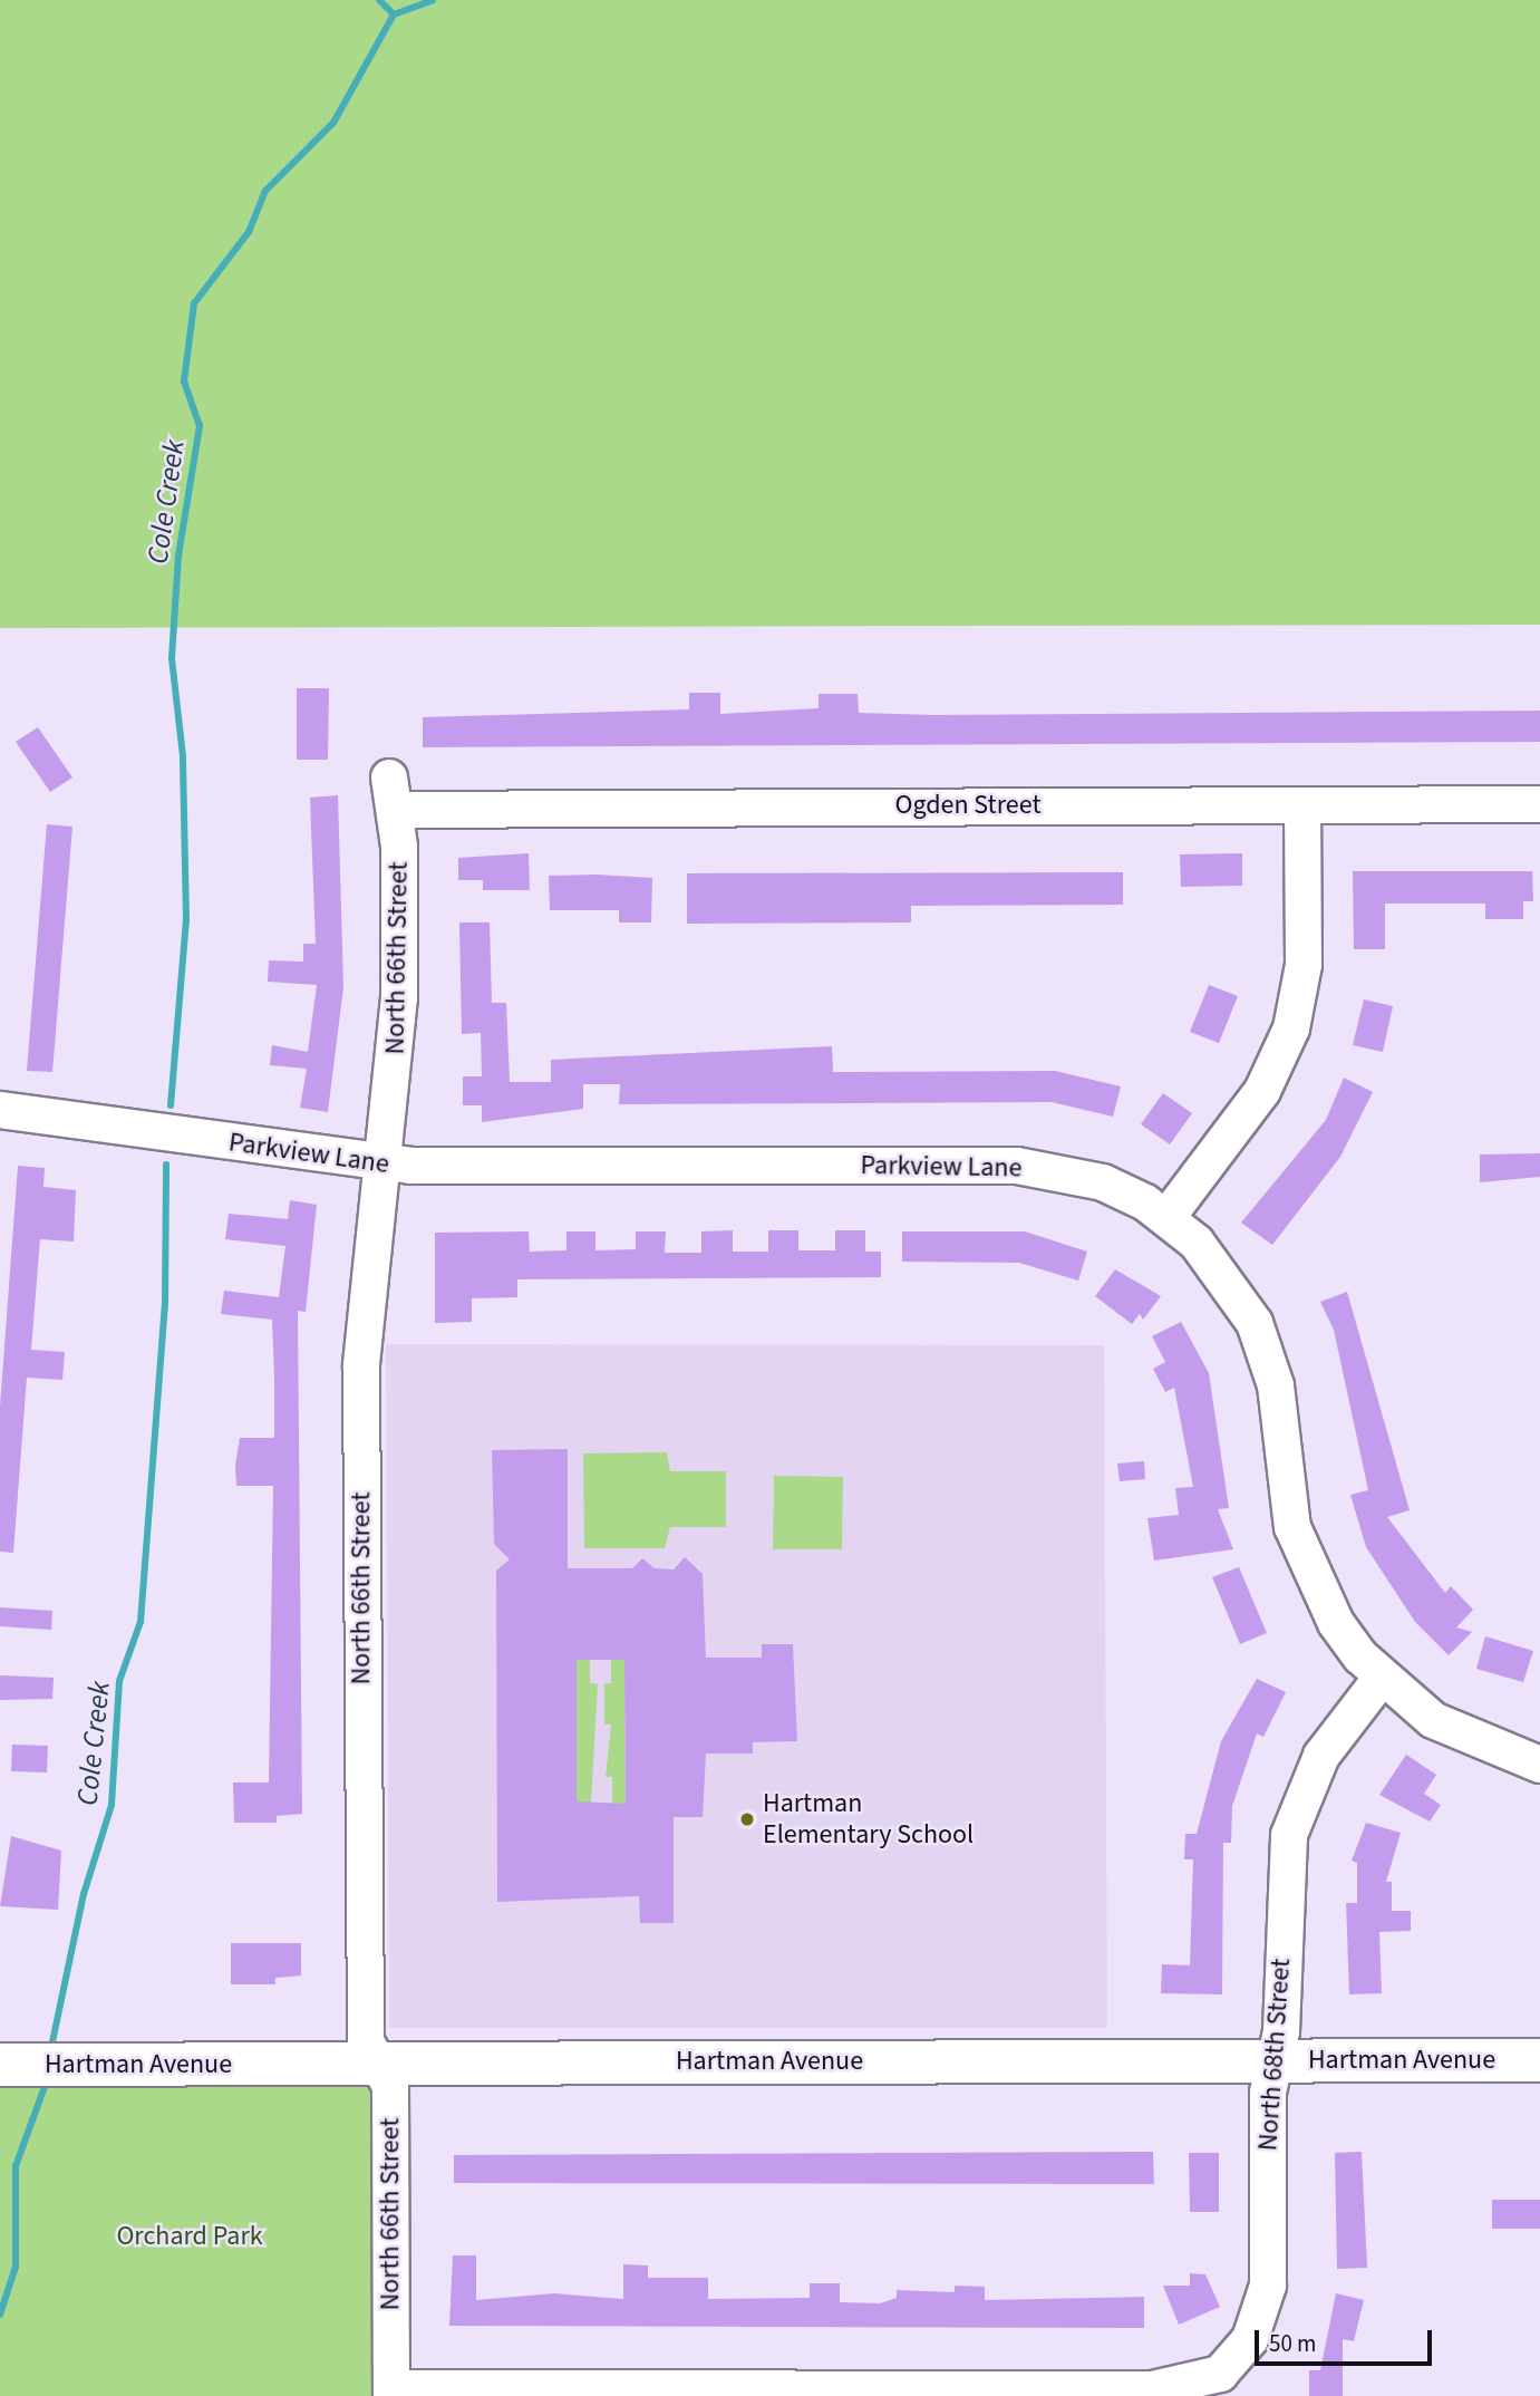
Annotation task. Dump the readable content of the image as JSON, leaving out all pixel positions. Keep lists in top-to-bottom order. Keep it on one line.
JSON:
{"streets":{"main road":["Hartman Avenue"],"street":["Ogden Street","North 66th Street","Parkview Lane","North 68th Street"]},"crossings":[["Ogden Street","North 66th Street"],["North 66th Street","Parkview Lane"],["North 66th Street","Hartman Avenue"],["Parkview Lane","North 68th Street"],["North 68th Street","Hartman Avenue"]],"water":["Cole Creek"],"parks":["Orchard Park"],"places":["Hartman Elementary School"],"scale_bar":"50 m"}
